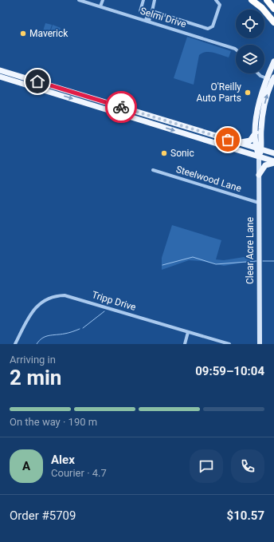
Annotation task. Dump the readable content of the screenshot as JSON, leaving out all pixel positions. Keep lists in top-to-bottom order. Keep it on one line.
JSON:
{"streets":{"main road":["Clear Acre Lane"],"street":["Selmi Drive","Steelwood Lane","Tripp Drive"]},"crossings":[["Steelwood Lane","Clear Acre Lane"]],"places":["Maverick","O'Reilly Auto Parts","Sonic"],"page":{"heading":["2 min","Arriving in","09:59–10:04"],"panel":["Alex","Courier · 4.7","Order #5709","$10.57"],"bar":"On the way · 190 m","round":"A"}}
